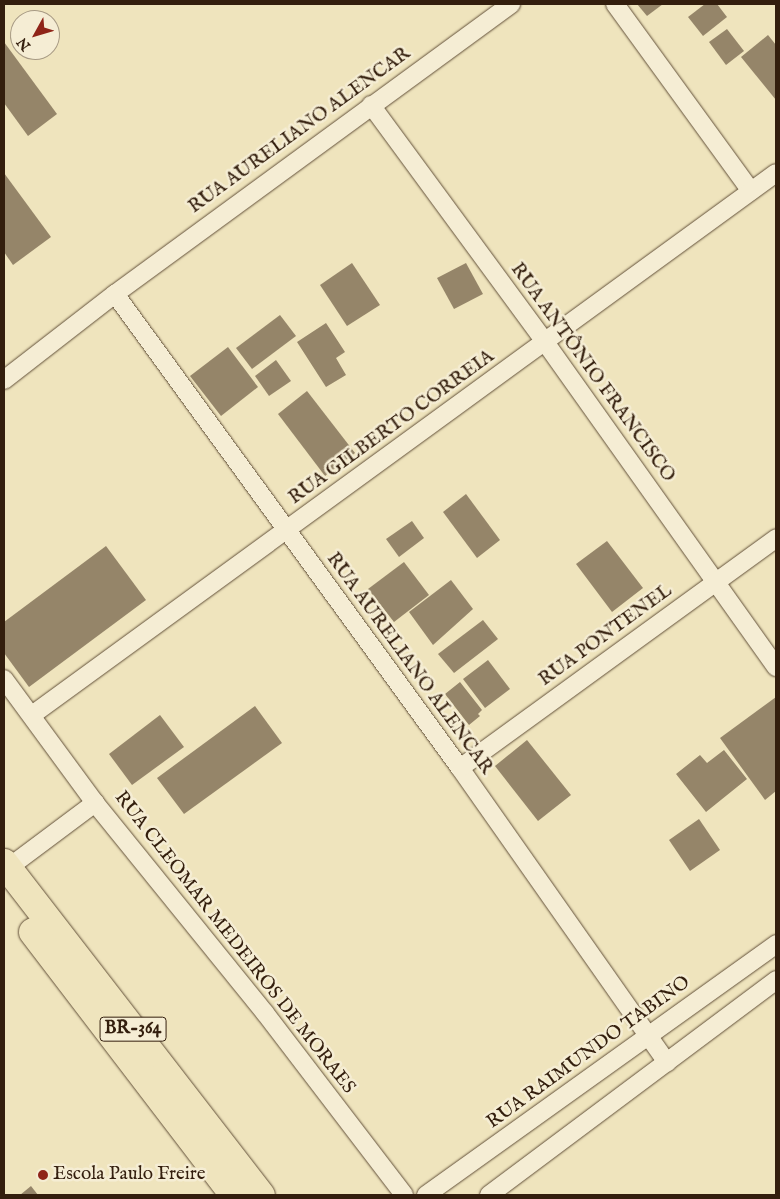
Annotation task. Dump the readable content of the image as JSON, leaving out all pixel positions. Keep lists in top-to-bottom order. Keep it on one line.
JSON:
{"streets":{"highway":["BR-364"],"street":["RUA AURELIANO ALENCAR","RUA ANTÔNIO FRANCISCO","RUA GILBERTO CORREIA","RUA PONTENEL","RUA CLEOMAR MEDEIROS DE MORAES","RUA RAIMUNDO TABINO"]},"crossings":[["RUA AURELIANO ALENCAR","RUA ANTÔNIO FRANCISCO"],["RUA AURELIANO ALENCAR","RUA GILBERTO CORREIA"],["RUA AURELIANO ALENCAR","RUA PONTENEL"],["RUA AURELIANO ALENCAR","RUA RAIMUNDO TABINO"],["RUA ANTÔNIO FRANCISCO","RUA GILBERTO CORREIA"],["RUA ANTÔNIO FRANCISCO","RUA PONTENEL"],["RUA GILBERTO CORREIA","RUA CLEOMAR MEDEIROS DE MORAES"]],"places":["Escola Paulo Freire"],"north":"bottom left"}
